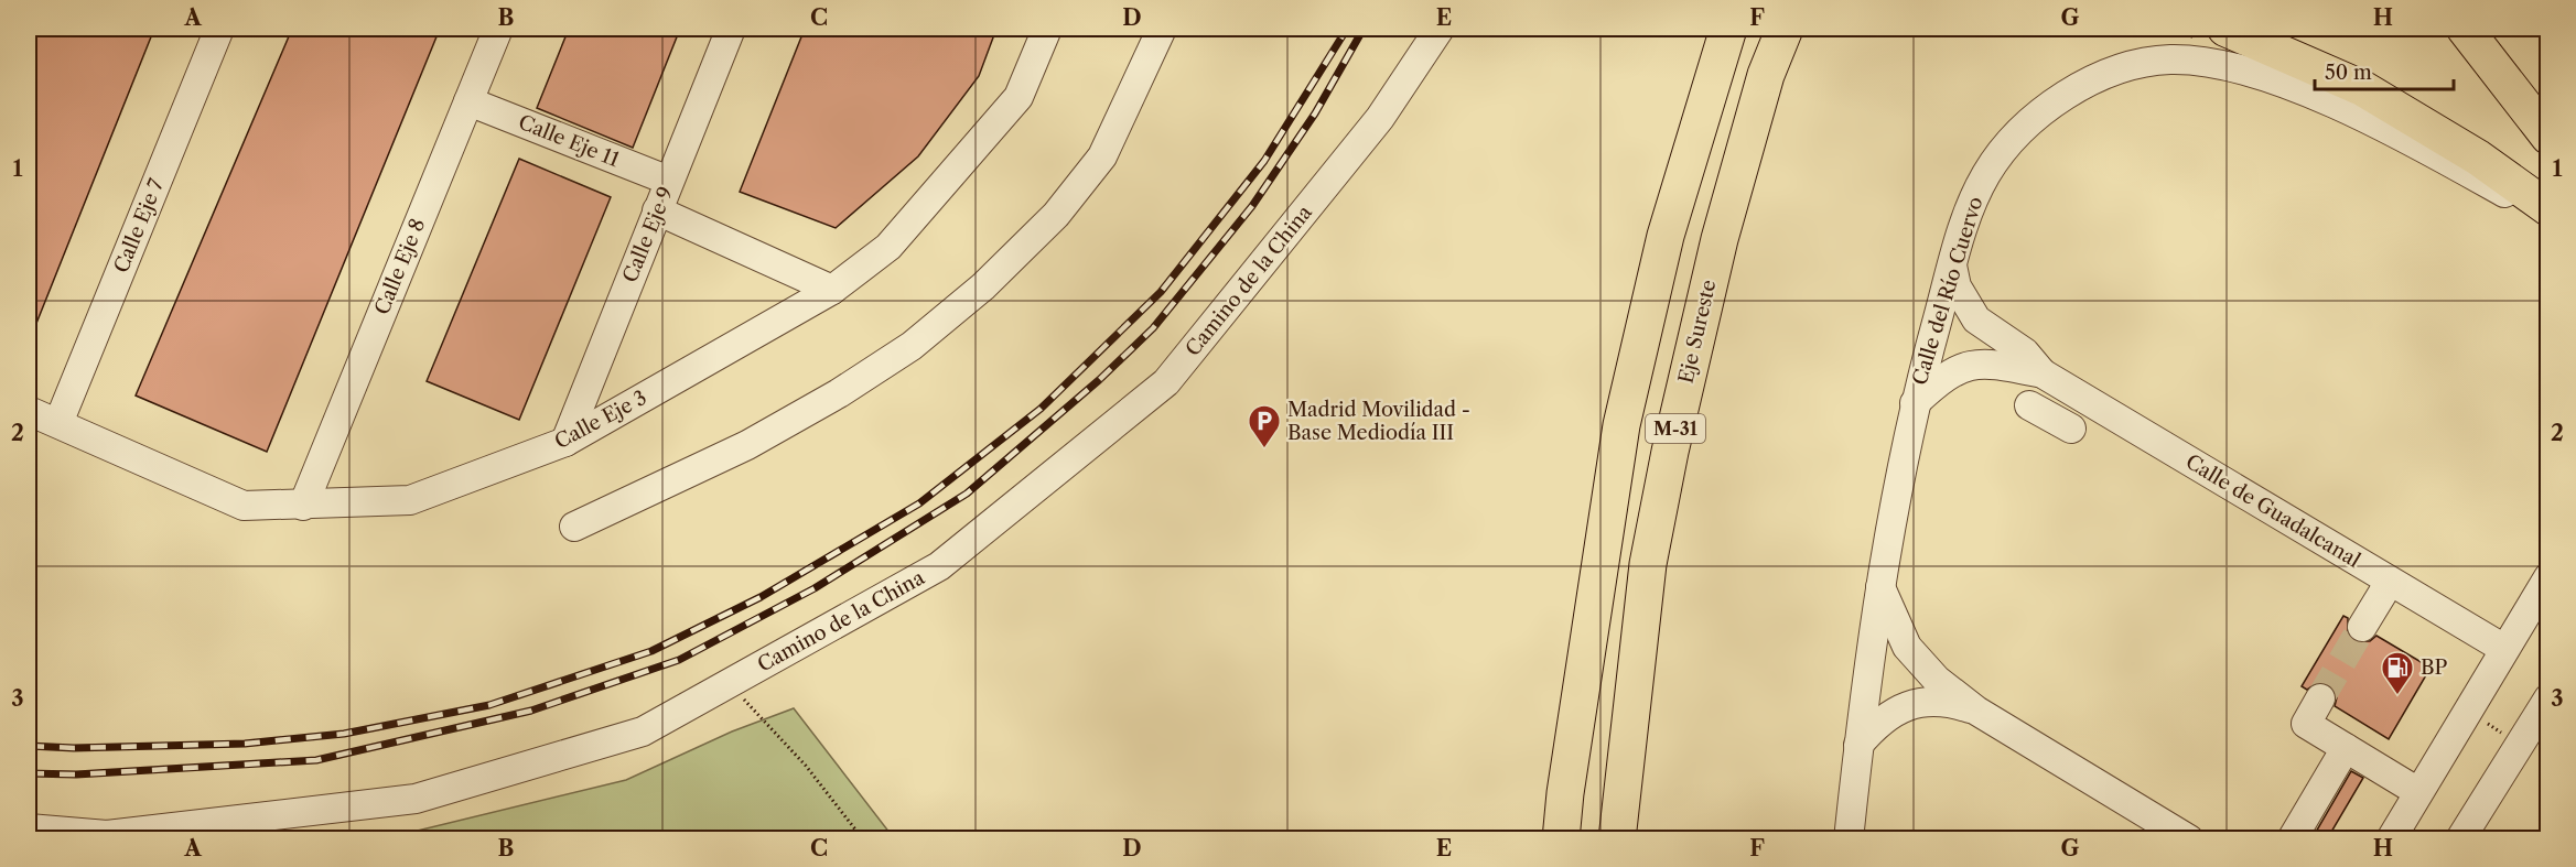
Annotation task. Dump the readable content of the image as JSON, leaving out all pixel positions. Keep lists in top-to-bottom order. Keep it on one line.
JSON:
{"streets":{"highway":["Eje Sureste","M-31"],"street":["Calle Eje 11","Calle Eje 7","Calle Eje 9","Calle Eje 8","Camino de la China","Calle del Río Cuervo","Calle Eje 3","Calle de Guadalcanal"]},"crossings":[["Calle Eje 11","Calle Eje 9"],["Calle Eje 11","Calle Eje 8"],["Calle Eje 7","Calle Eje 3"],["Calle Eje 9","Calle Eje 3"],["Calle Eje 8","Calle Eje 3"],["Calle del Río Cuervo","Calle de Guadalcanal"]],"places":{"parking":["Madrid Movilidad - Base Mediodía III"],"fuel station":["BP"]},"scale_bar":"50 m","grid":{"columns":["A","B","C","D","E","F","G","H"],"rows":["1","2","3"]}}
